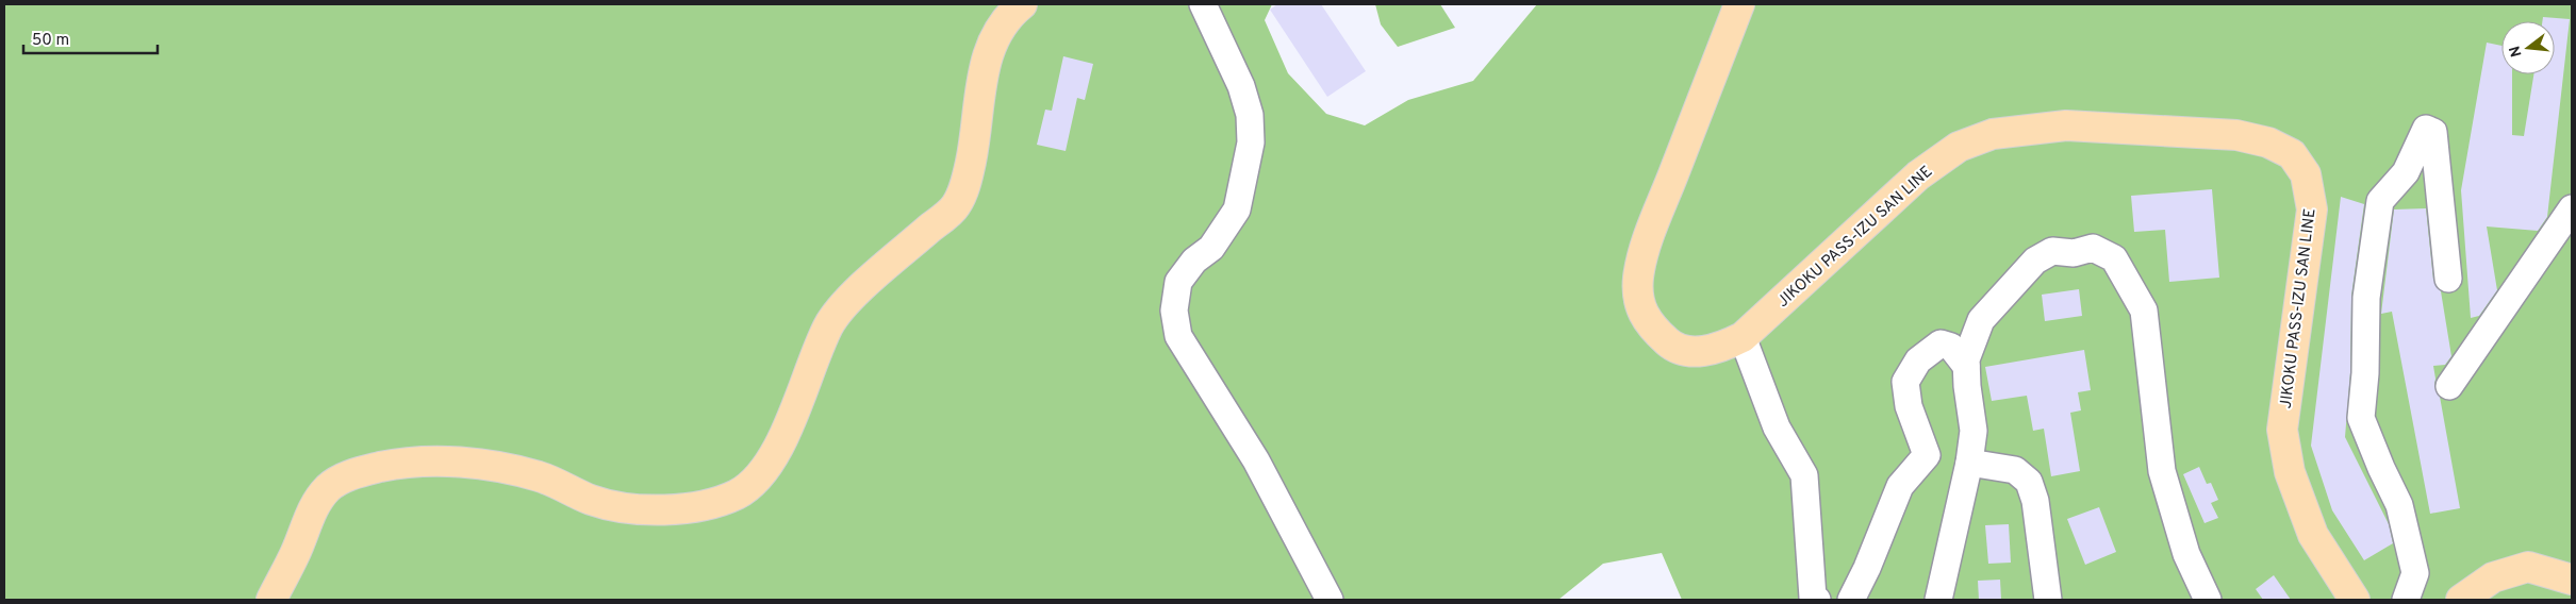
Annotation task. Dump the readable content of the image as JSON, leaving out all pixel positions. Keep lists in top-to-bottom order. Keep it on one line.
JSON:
{"streets":{"main road":["JIKOKU PASS-IZU SAN LINE"]},"scale_bar":"50 m","north":"left"}
